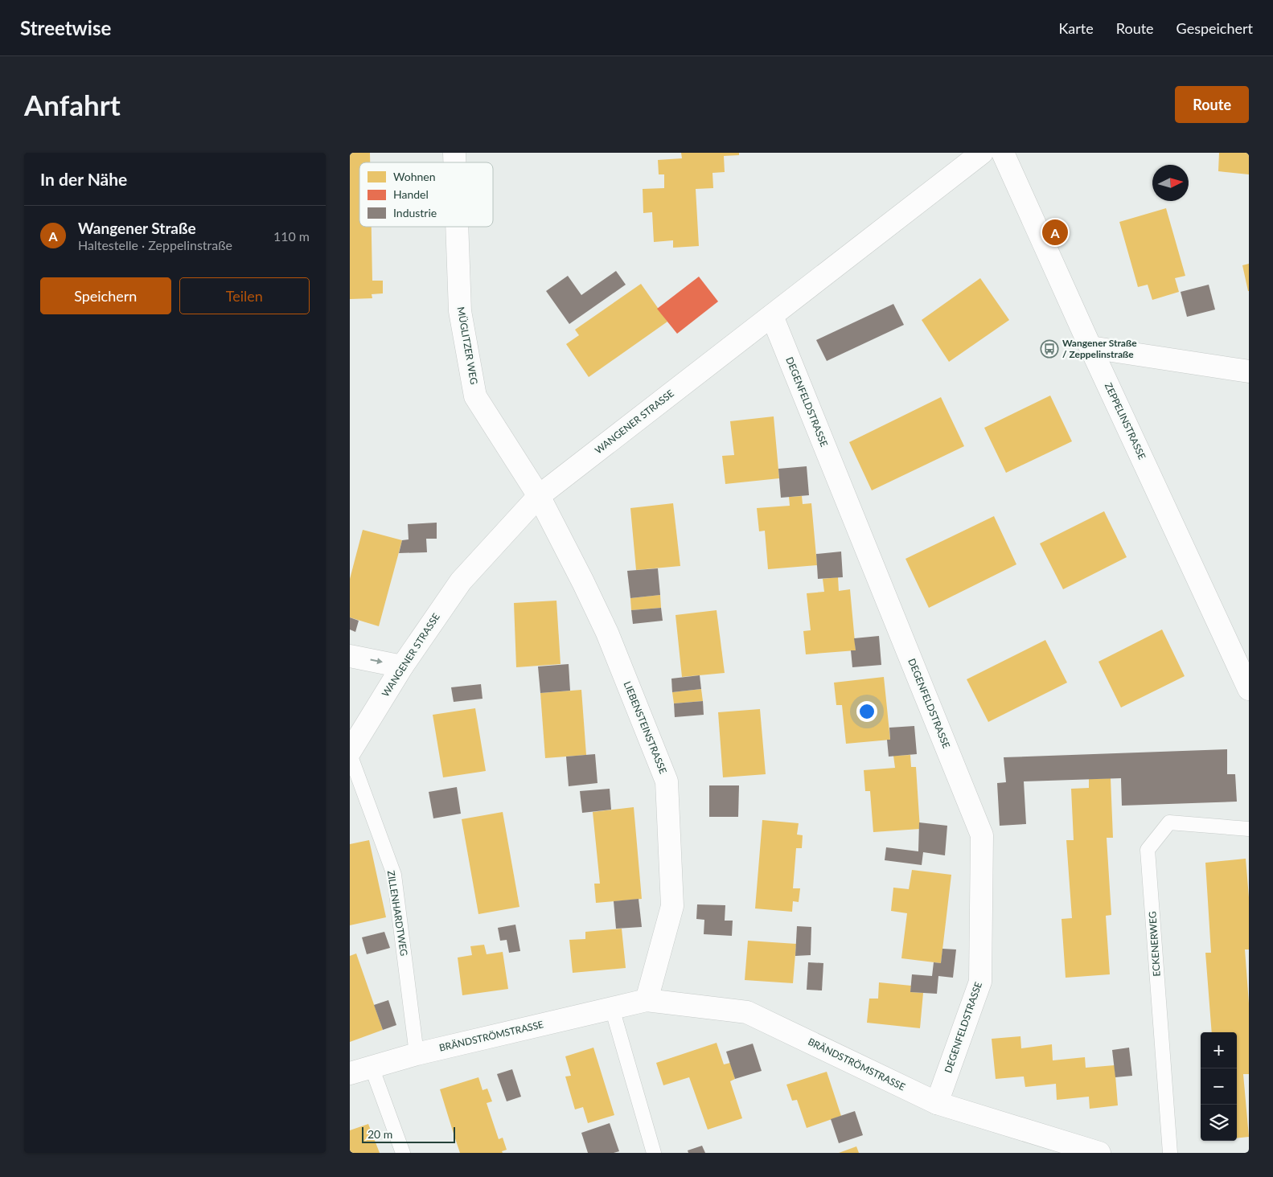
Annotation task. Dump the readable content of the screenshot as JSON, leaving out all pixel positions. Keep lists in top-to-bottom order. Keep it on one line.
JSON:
{"streets":{"street":["MÜGLITZER WEG","DEGENFELDSTRASSE","ZEPPELINSTRASSE","WANGENER STRASSE","LIEBENSTEINSTRASSE","BRÄNDSTRÖMSTRASSE"],"lane":["ZILLENHARDTWEG","ECKENERWEG"]},"crossings":[["MÜGLITZER WEG","WANGENER STRASSE"],["MÜGLITZER WEG","LIEBENSTEINSTRASSE"],["DEGENFELDSTRASSE","WANGENER STRASSE"],["DEGENFELDSTRASSE","BRÄNDSTRÖMSTRASSE"],["WANGENER STRASSE","LIEBENSTEINSTRASSE"],["WANGENER STRASSE","ZILLENHARDTWEG"],["LIEBENSTEINSTRASSE","BRÄNDSTRÖMSTRASSE"],["ZILLENHARDTWEG","BRÄNDSTRÖMSTRASSE"]],"places":{"bus stop":["Wangener Straße / Zeppelinstraße"]},"legend":["Wohnen","Handel","Industrie"],"scale_bar":"20 m","north":"right","page":{"header":"Streetwise","nav":["Karte","Route","Gespeichert"],"buttons":["Route",["Speichern","Teilen"]],"title":"Anfahrt","heading":"In der Nähe","list":[{"mark":"A","name":"Wangener Straße","note":"Haltestelle · Zeppelinstraße","value":"110 m"}],"pins":"A","map_buttons":["+","−"],"scale":"20 m"}}
